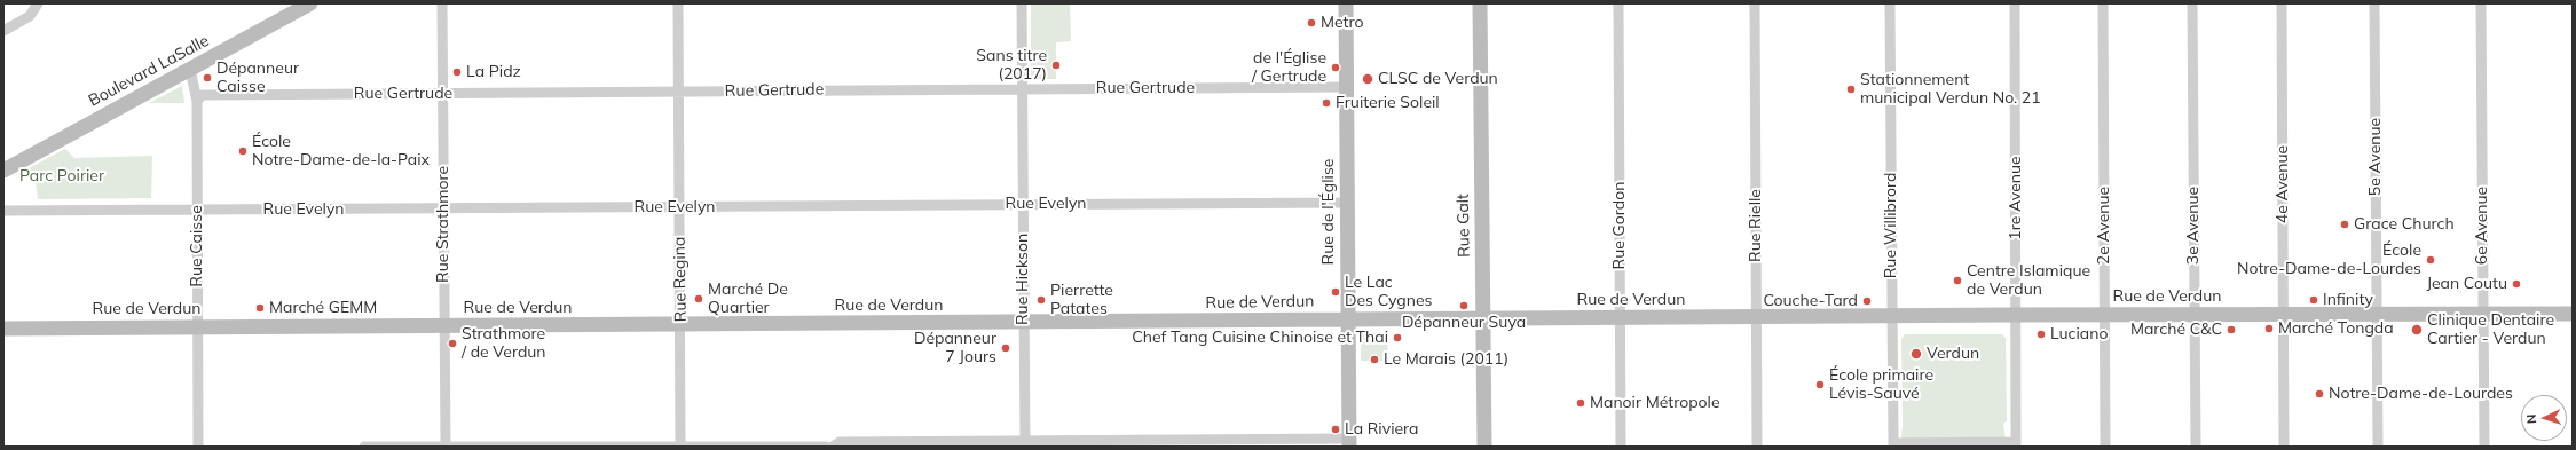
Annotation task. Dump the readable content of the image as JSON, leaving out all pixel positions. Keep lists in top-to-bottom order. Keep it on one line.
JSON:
{"streets":{"street":["Boulevard LaSalle","Rue Gertrude","5e Avenue","4e Avenue","1re Avenue","Rue Evelyn","Rue de l'Église","Rue Strathmore","Rue Galt","Rue Gordon","Rue Rielle","Rue Willibrord","2e Avenue","3e Avenue","6e Avenue","Rue Caisse","Rue Regina","Rue Hickson","Rue de Verdun"]},"crossings":[["Boulevard LaSalle","Rue Caisse"],["Rue Gertrude","Rue de l'Église"],["Rue Gertrude","Rue Strathmore"],["Rue Gertrude","Rue Caisse"],["Rue Gertrude","Rue Regina"],["Rue Gertrude","Rue Hickson"],["5e Avenue","Rue de Verdun"],["4e Avenue","Rue de Verdun"],["1re Avenue","Rue de Verdun"],["Rue Evelyn","Rue de l'Église"],["Rue Evelyn","Rue Strathmore"],["Rue Evelyn","Rue Caisse"],["Rue Evelyn","Rue Regina"],["Rue Evelyn","Rue Hickson"],["Rue de l'Église","Rue de Verdun"],["Rue Strathmore","Rue de Verdun"],["Rue Galt","Rue de Verdun"],["Rue Gordon","Rue de Verdun"],["Rue Rielle","Rue de Verdun"],["Rue Willibrord","Rue de Verdun"],["2e Avenue","Rue de Verdun"],["3e Avenue","Rue de Verdun"],["6e Avenue","Rue de Verdun"],["Rue Caisse","Rue de Verdun"],["Rue Regina","Rue de Verdun"],["Rue Hickson","Rue de Verdun"]],"parks":["Parc Poirier"],"places":["Metro","Sans titre (2017)","de l'Église / Gertrude","La Pidz","Dépanneur Caisse","CLSC de Verdun","Stationnement municipal Verdun No. 21","Fruiterie Soleil","École Notre-Dame-de-la-Paix","Grace Church","École Notre-Dame-de-Lourdes","Centre Islamique de Verdun","Jean Coutu","Le Lac Des Cygnes","Marché De Quartier","Pierrette Patates","Infinity","Couche-Tard","Dépanneur Suya","Marché GEMM","Marché Tongda","Marché C&C","Clinique Dentaire Cartier - Verdun","Luciano","Chef Tang Cuisine Chinoise et Thai","Strathmore / de Verdun","Dépanneur 7 Jours","Verdun","Le Marais (2011)","École primaire Lévis-Sauvé","Notre-Dame-de-Lourdes","Manoir Métropole","La Riviera"],"north":"left"}
